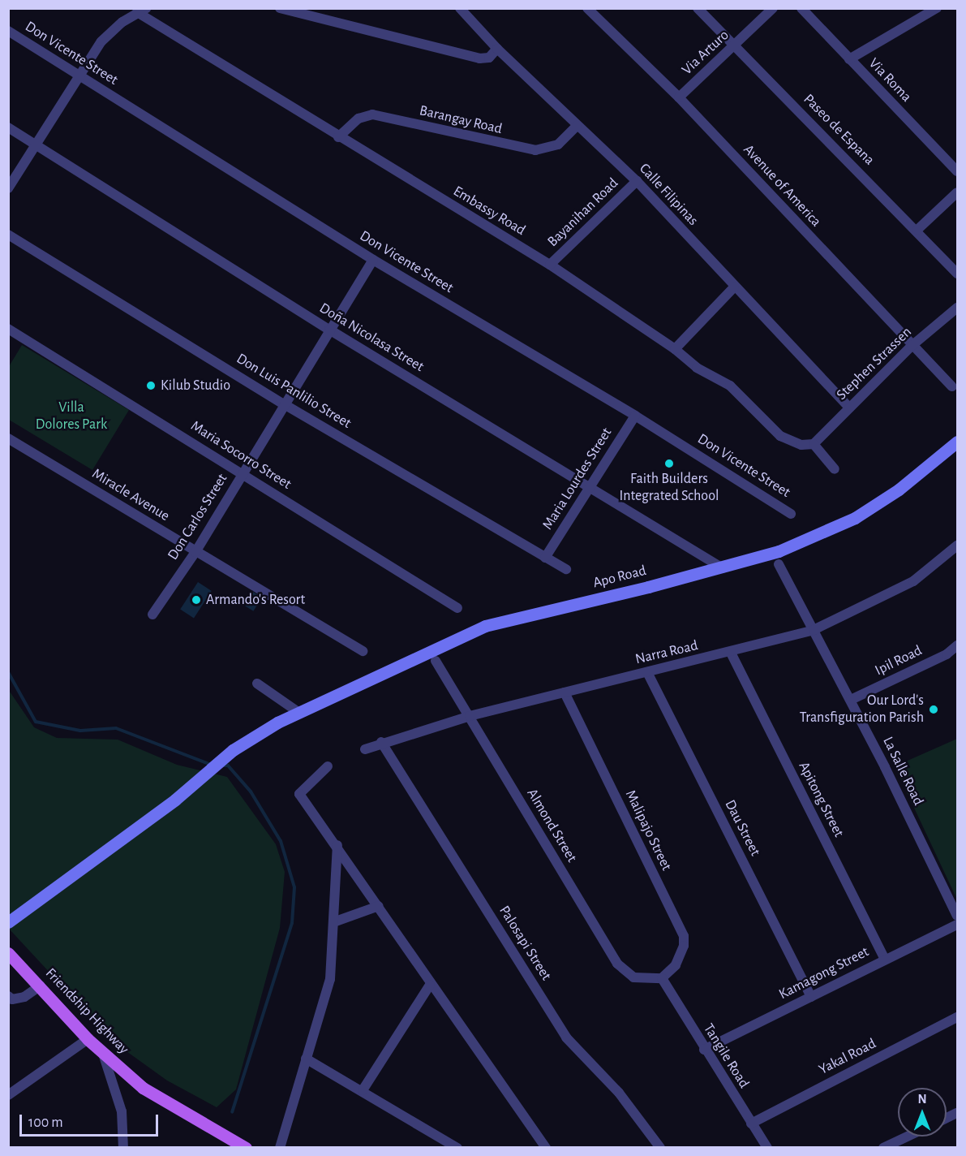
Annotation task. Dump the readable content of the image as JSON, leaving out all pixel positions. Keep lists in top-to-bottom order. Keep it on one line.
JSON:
{"streets":{"main road":["Friendship Highway"],"street":["Via Arturo","Don Vicente Street","Via Roma","Barangay Road","Paseo de Espana","Avenue of America","Calle Filipinas","Embassy Road","Bayanihan Road","Doña Nicolasa Street","Stephen Strassen","Don Luis Panlilio Street","Maria Socorro Street","Maria Lourdes Street","Miracle Avenue","Don Carlos Street","Apo Road","Narra Road","Ipil Road","La Salle Road","Apitong Street","Almond Street","Dau Street","Malipajo Street","Palosapi Street","Kamagong Street","Tangile Road","Yakal Road"]},"crossings":[["Via Arturo","Paseo de Espana"],["Via Arturo","Avenue of America"],["Don Vicente Street","Maria Lourdes Street"],["Don Vicente Street","Don Carlos Street"],["Barangay Road","Calle Filipinas"],["Barangay Road","Embassy Road"],["Avenue of America","Stephen Strassen"],["Calle Filipinas","Bayanihan Road"],["Calle Filipinas","Stephen Strassen"],["Embassy Road","Bayanihan Road"],["Embassy Road","Stephen Strassen"],["Doña Nicolasa Street","Maria Lourdes Street"],["Doña Nicolasa Street","Don Carlos Street"],["Doña Nicolasa Street","Apo Road"],["Don Luis Panlilio Street","Maria Lourdes Street"],["Don Luis Panlilio Street","Don Carlos Street"],["Maria Socorro Street","Don Carlos Street"],["Miracle Avenue","Don Carlos Street"],["Narra Road","La Salle Road"],["Narra Road","Apitong Street"],["Narra Road","Almond Street"],["Narra Road","Dau Street"],["Narra Road","Malipajo Street"],["Narra Road","Palosapi Street"],["Ipil Road","La Salle Road"],["Apitong Street","Kamagong Street"],["Almond Street","Malipajo Street"],["Almond Street","Tangile Road"],["Dau Street","Kamagong Street"],["Malipajo Street","Tangile Road"],["Kamagong Street","Tangile Road"],["Tangile Road","Yakal Road"]],"parks":["Villa Dolores Park"],"places":["Kilub Studio","Faith Builders Integrated School","Armando's Resort","Our Lord's Transfiguration Parish"],"scale_bar":"100 m","north":"top"}
